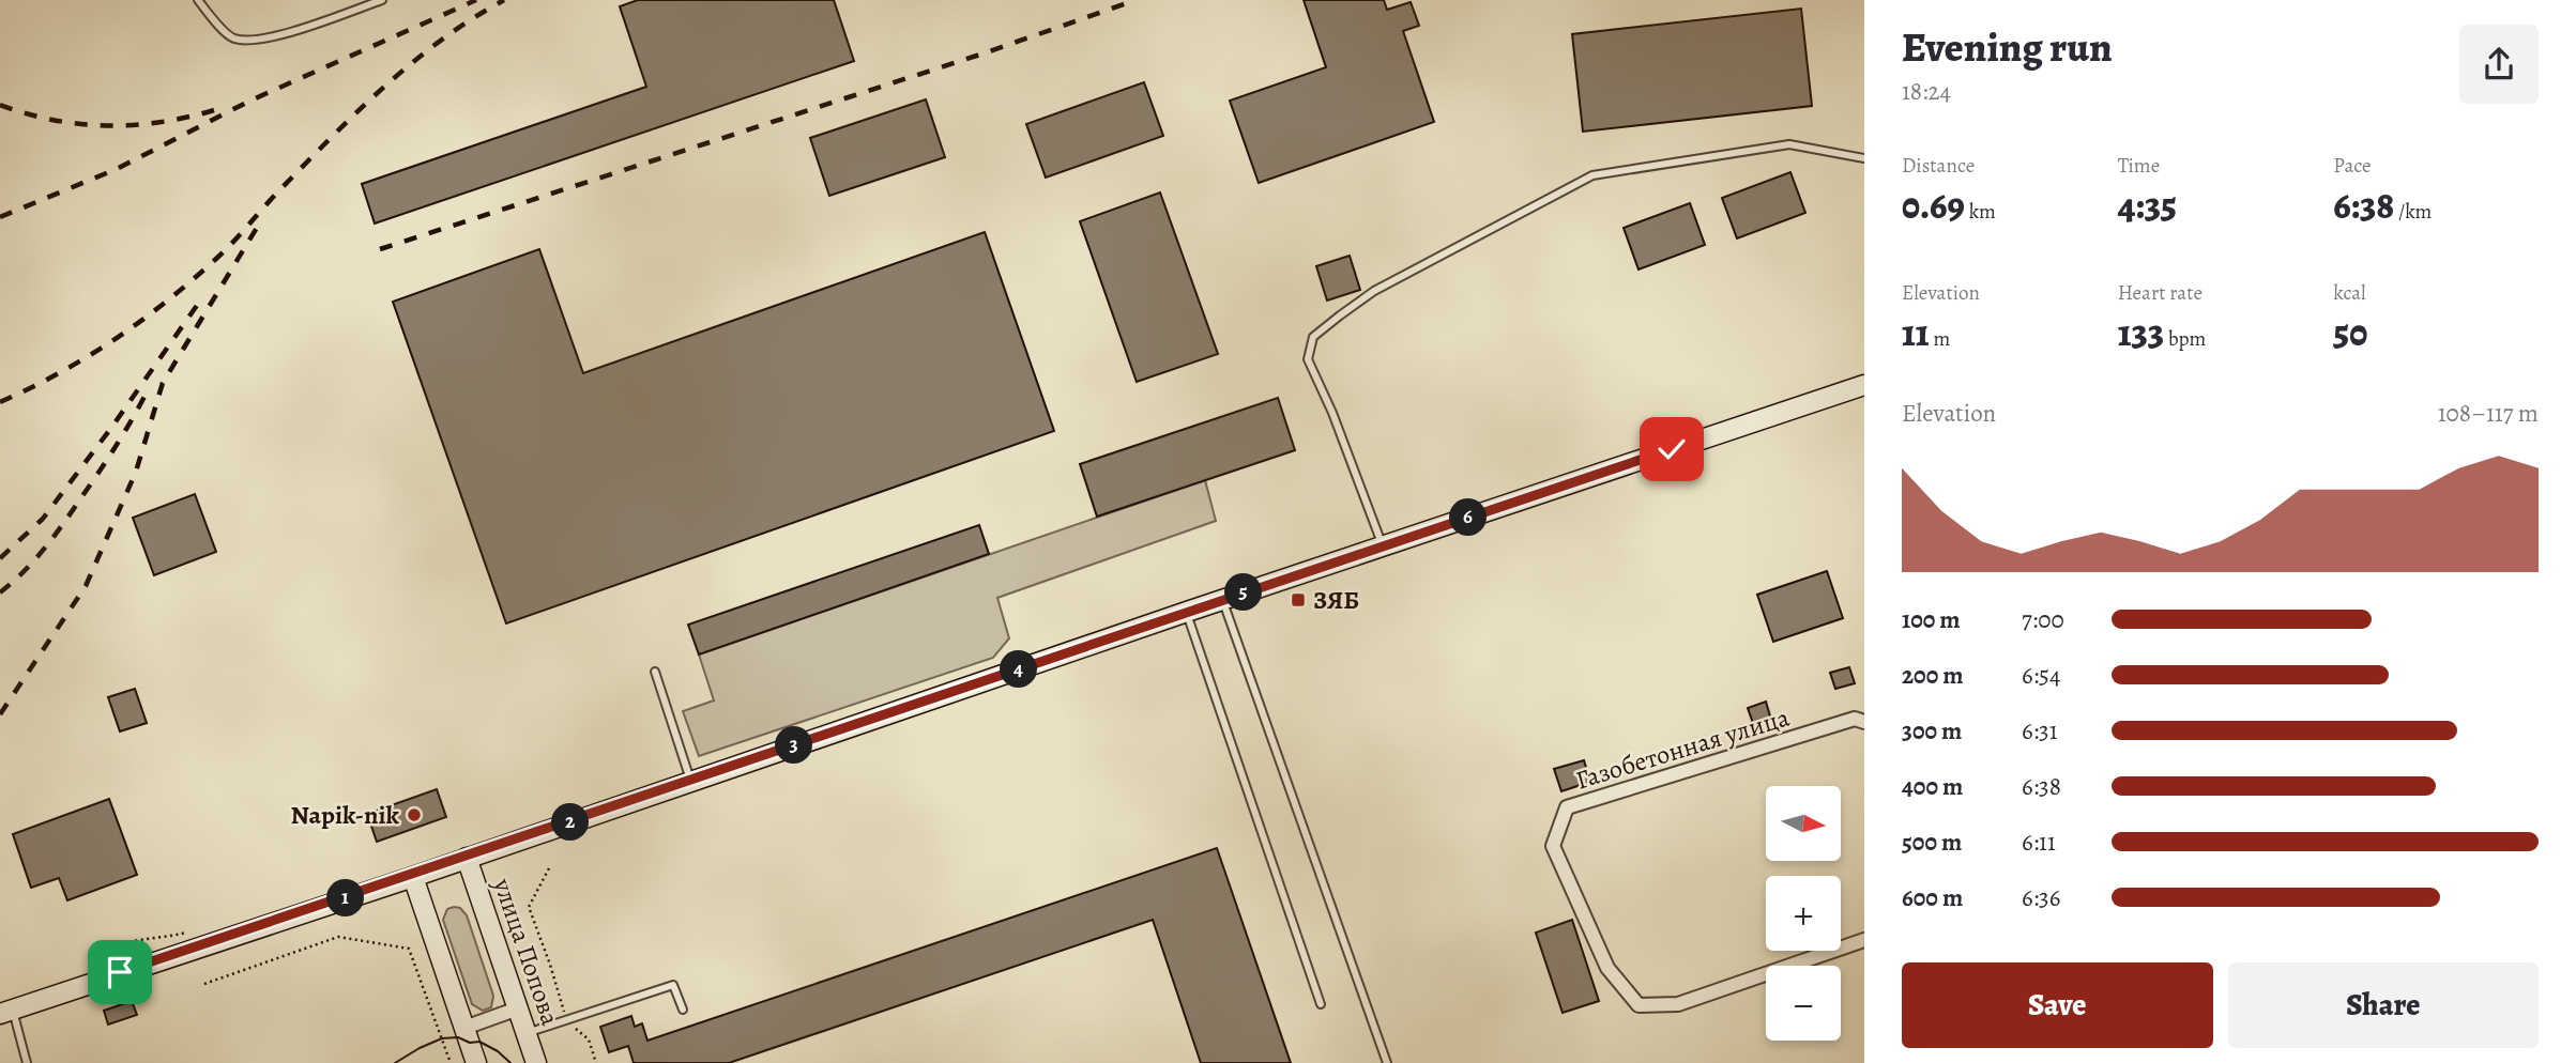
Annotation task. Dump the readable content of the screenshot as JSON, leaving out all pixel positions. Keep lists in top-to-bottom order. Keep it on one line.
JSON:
{"streets":{"main road":["улица Попова"],"street":["Газобетонная улица"]},"places":{"transit":["ЗЯБ"],"other":["Napik-nik"]},"north":"right","page":{"heading":["Evening run","18:24"],"stats":[["Distance","0.69 km"],["Time","4:35"],["Pace","6:38 /km"],["Elevation","11 m"],["Heart rate","133 bpm"],["kcal","50"]],"chart":["Elevation","108–117 m"],"pins":["6","5","4","3","2","1"],"list":[{"name":"100 m","note":"7:00"},{"name":"200 m","note":"6:54"},{"name":"300 m","note":"6:31"},{"name":"400 m","note":"6:38"},{"name":"500 m","note":"6:11"},{"name":"600 m","note":"6:36"}],"map_buttons":["+","−"],"buttons":["Save","Share"]}}
